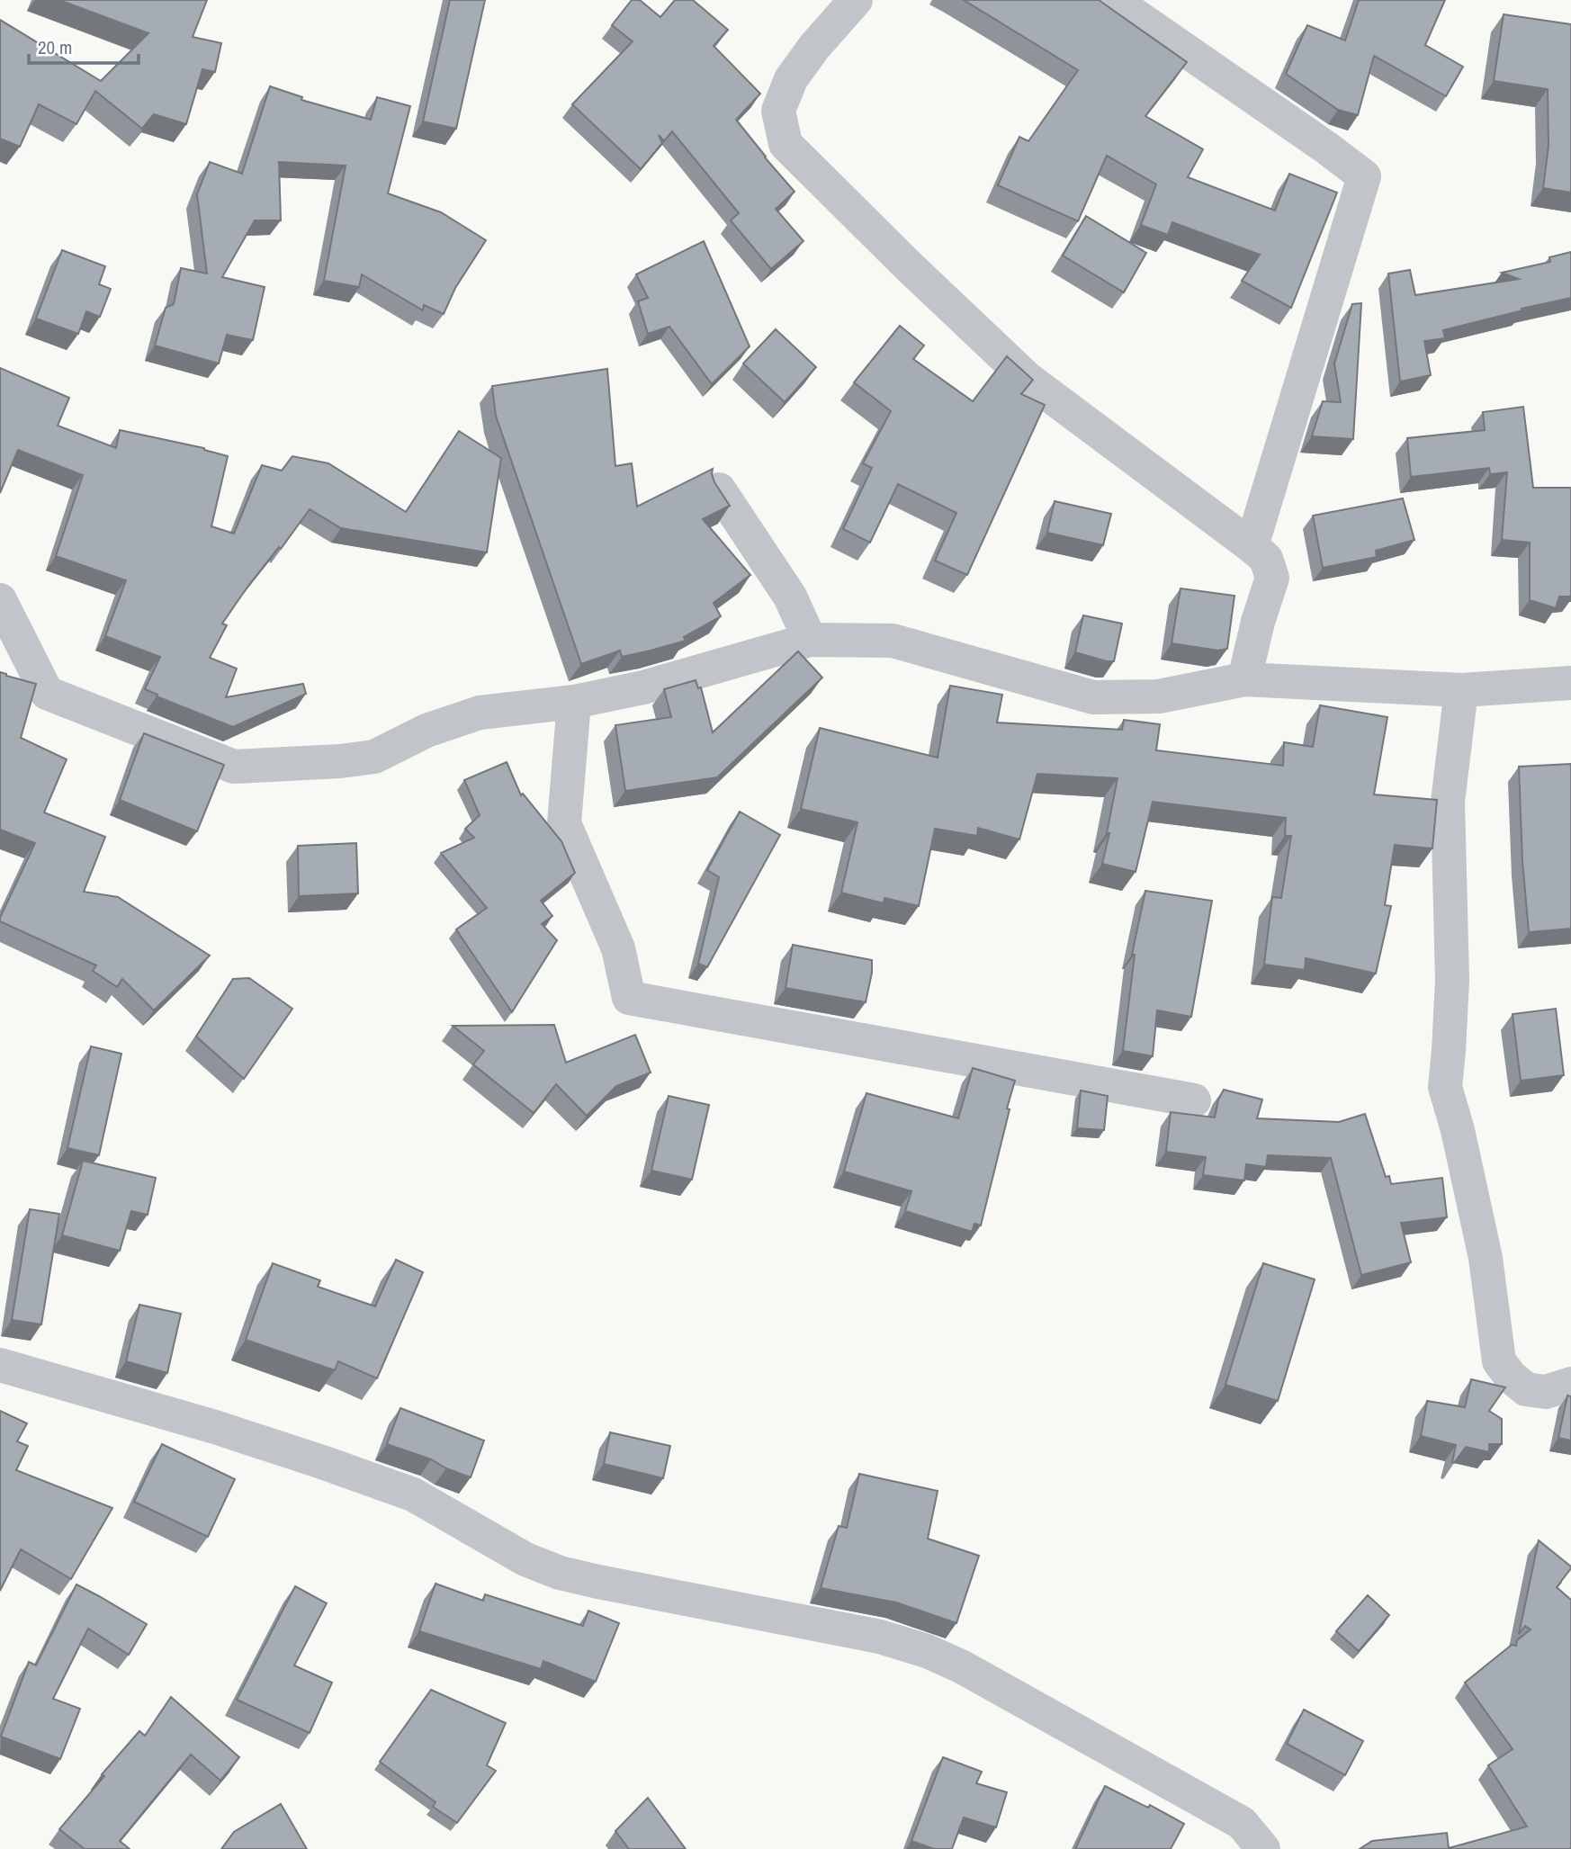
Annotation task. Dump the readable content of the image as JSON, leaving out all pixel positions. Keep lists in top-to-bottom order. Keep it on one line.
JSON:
{"scale_bar":"20 m"}
